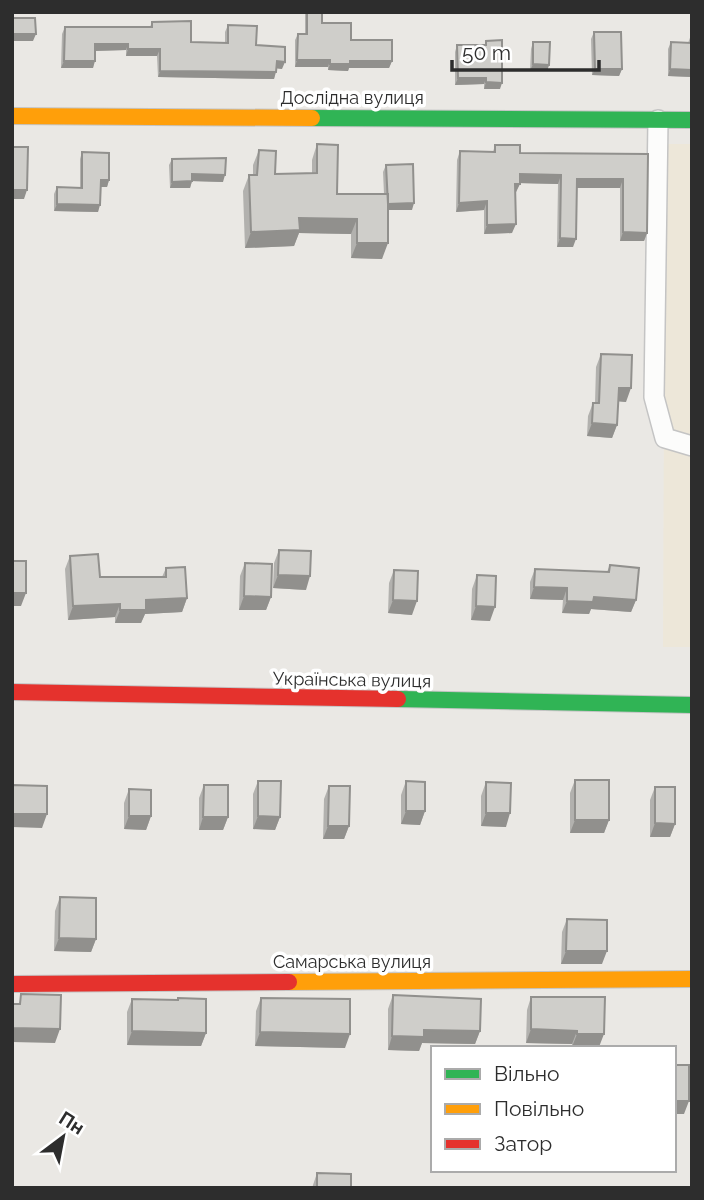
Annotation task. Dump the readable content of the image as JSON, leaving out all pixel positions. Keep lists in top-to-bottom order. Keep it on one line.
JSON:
{"streets":{"street":["Дослідна вулиця","Українська вулиця","Самарська вулиця"]},"legend":["Вільно","Повільно","Затор"],"scale_bar":"50 m","north":"top right"}
